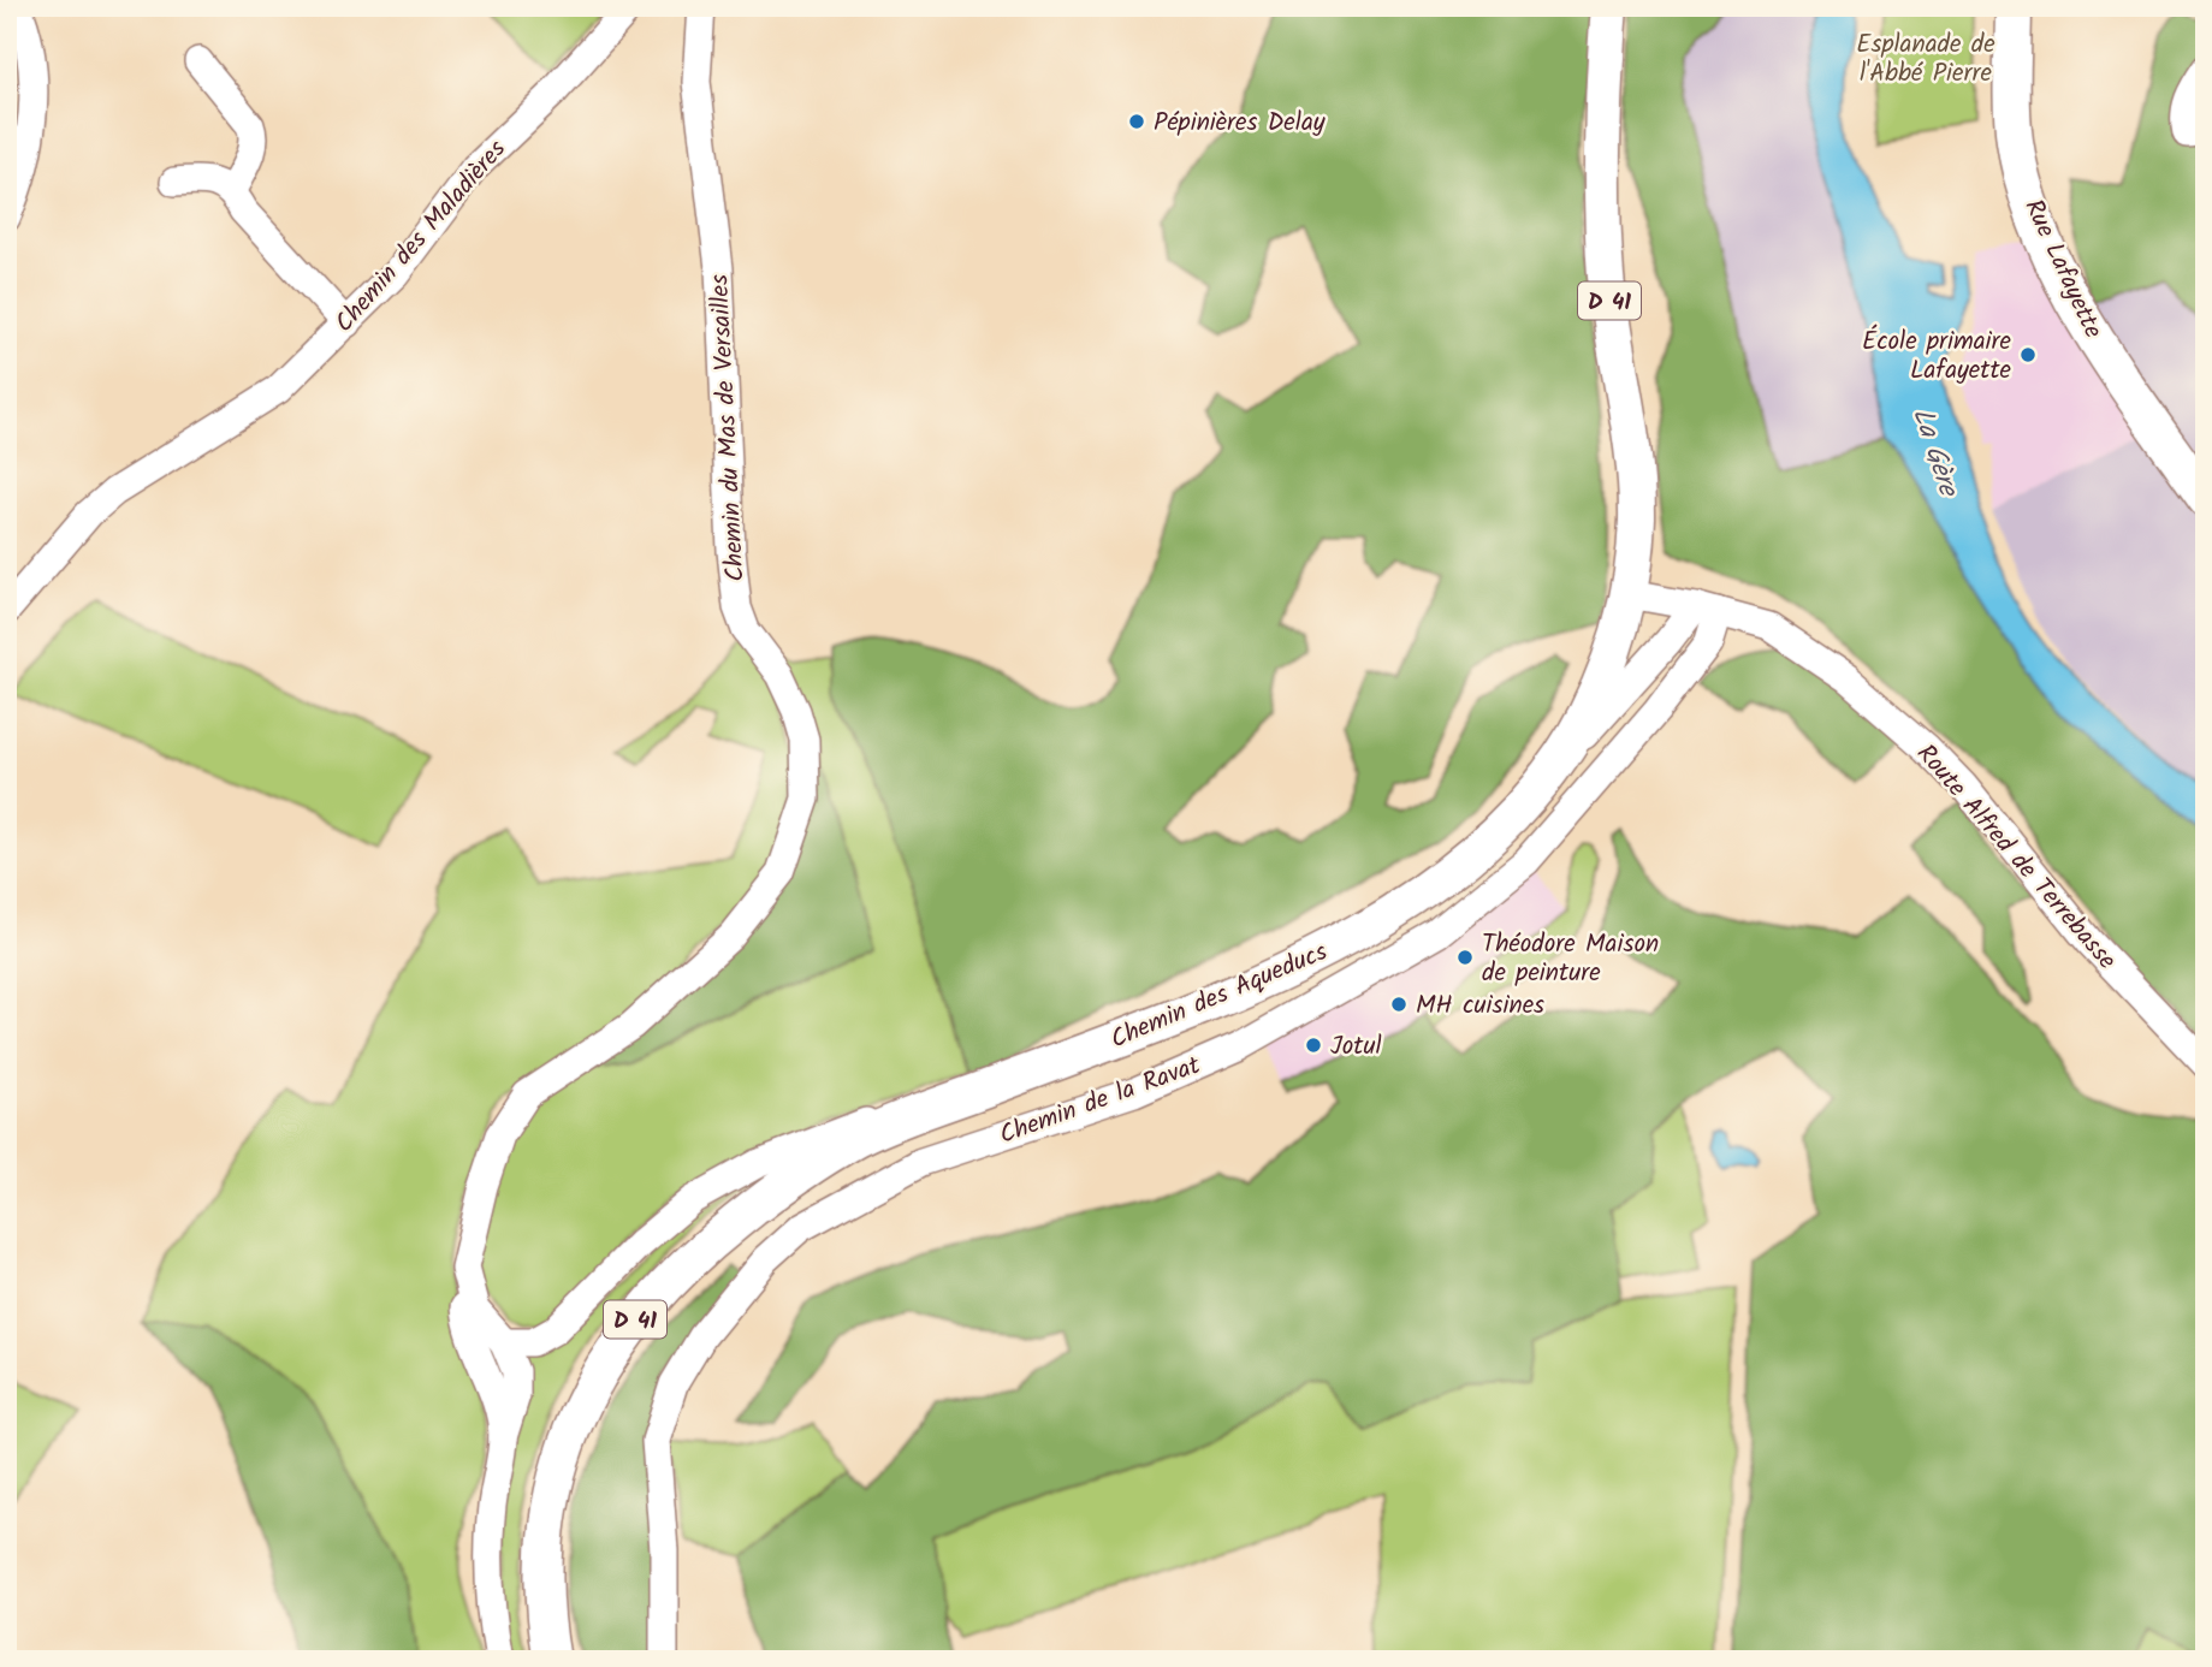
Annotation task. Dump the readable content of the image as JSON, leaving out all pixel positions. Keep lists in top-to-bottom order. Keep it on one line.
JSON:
{"streets":{"main road":["Rue Lafayette","D 41","Chemin des Aqueducs"],"street":["Chemin des Maladières","Chemin du Mas de Versailles","Route Alfred de Terrebasse","Chemin de la Ravat"]},"crossings":[["Route Alfred de Terrebasse","Chemin des Aqueducs"],["Route Alfred de Terrebasse","Chemin de la Ravat"]],"water":["La Gère"],"parks":["Esplanade de l'Abbé Pierre"],"places":["Pépinières Delay","École primaire Lafayette","Théodore Maison de peinture","MH cuisines","Jotul"]}
